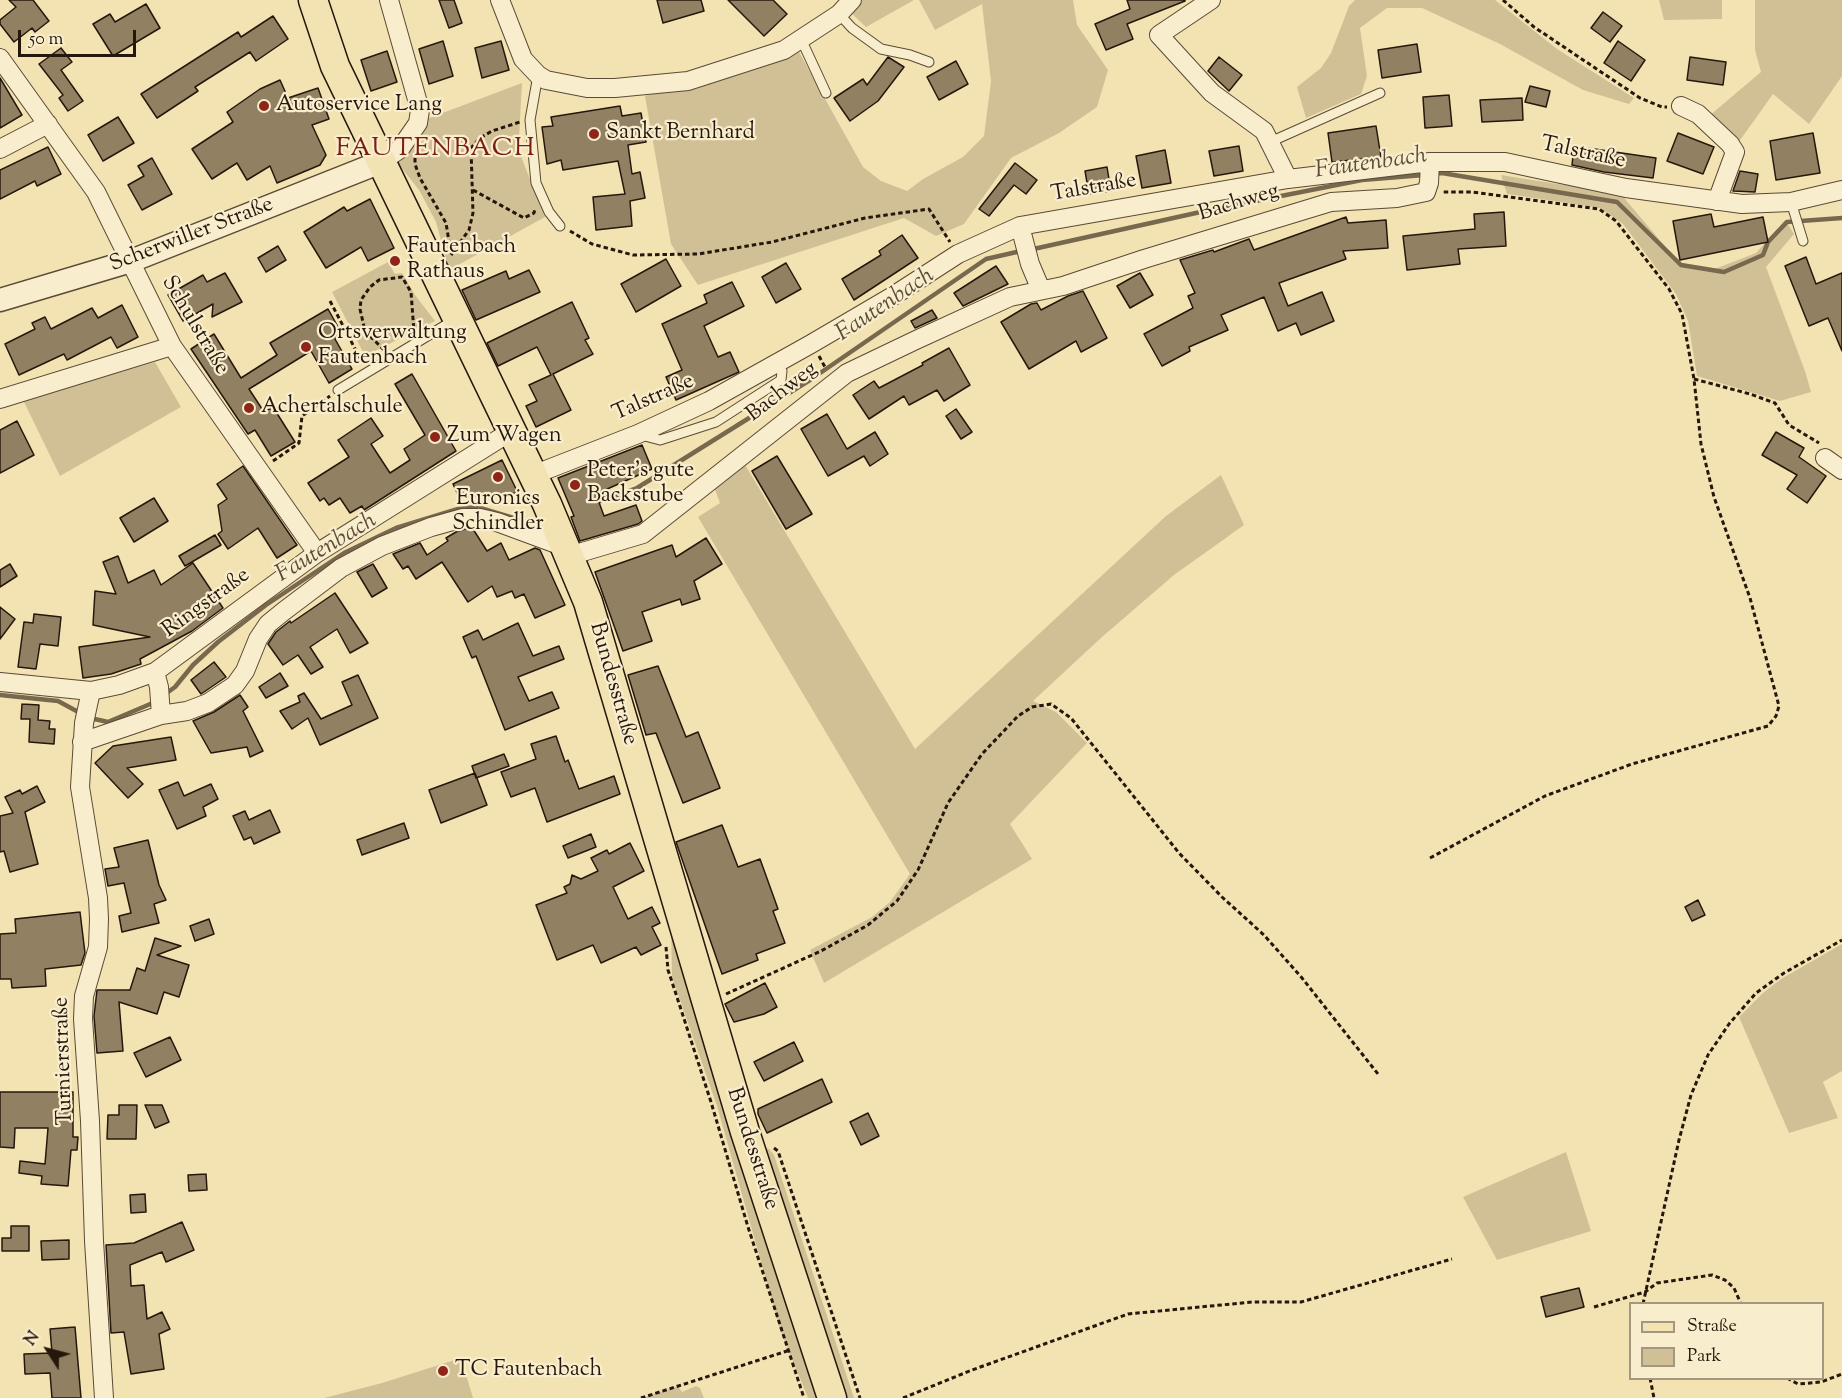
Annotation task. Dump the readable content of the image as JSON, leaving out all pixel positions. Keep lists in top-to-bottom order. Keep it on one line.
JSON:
{"streets":{"main road":["Bundesstraße"],"street":["Talstraße","Bachweg","Scherwiller Straße","Schulstraße","Ringstraße","Turnierstraße"]},"crossings":[["Talstraße","Bundesstraße"],["Bachweg","Bundesstraße"],["Scherwiller Straße","Schulstraße"],["Scherwiller Straße","Bundesstraße"],["Schulstraße","Ringstraße"],["Ringstraße","Bundesstraße"],["Ringstraße","Turnierstraße"]],"districts":["FAUTENBACH"],"water":["Fautenbach"],"places":["Autoservice Lang","Sankt Bernhard","Fautenbach Rathaus","Ortsverwaltung Fautenbach","Achertalschule","Zum Wagen","Euronics Schindler","Peter's gute Backstube","TC Fautenbach"],"legend":["Straße","Park"],"scale_bar":"50 m","north":"top left"}
